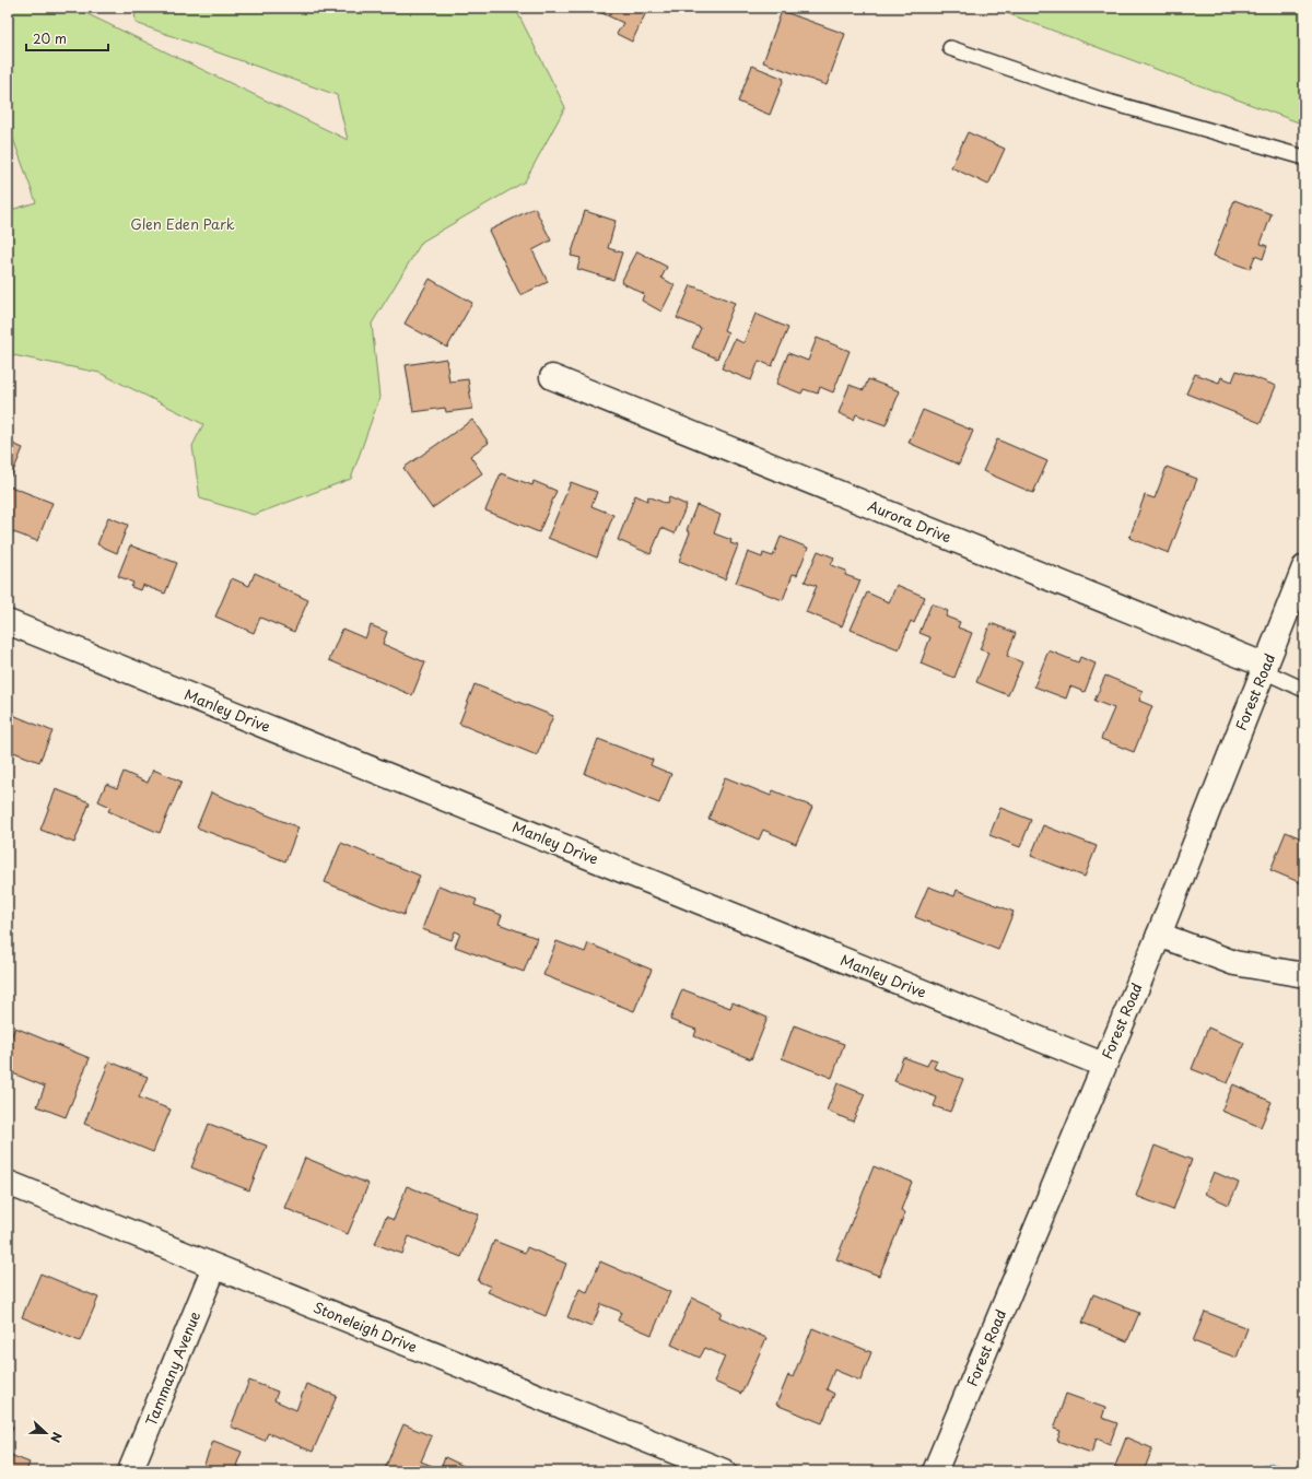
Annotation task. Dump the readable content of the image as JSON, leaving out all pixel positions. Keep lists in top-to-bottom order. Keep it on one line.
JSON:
{"streets":{"street":["Aurora Drive","Forest Road","Manley Drive","Stoneleigh Drive","Tammany Avenue"]},"crossings":[["Aurora Drive","Forest Road"],["Forest Road","Manley Drive"],["Stoneleigh Drive","Tammany Avenue"]],"parks":["Glen Eden Park"],"scale_bar":"20 m","north":"right"}
